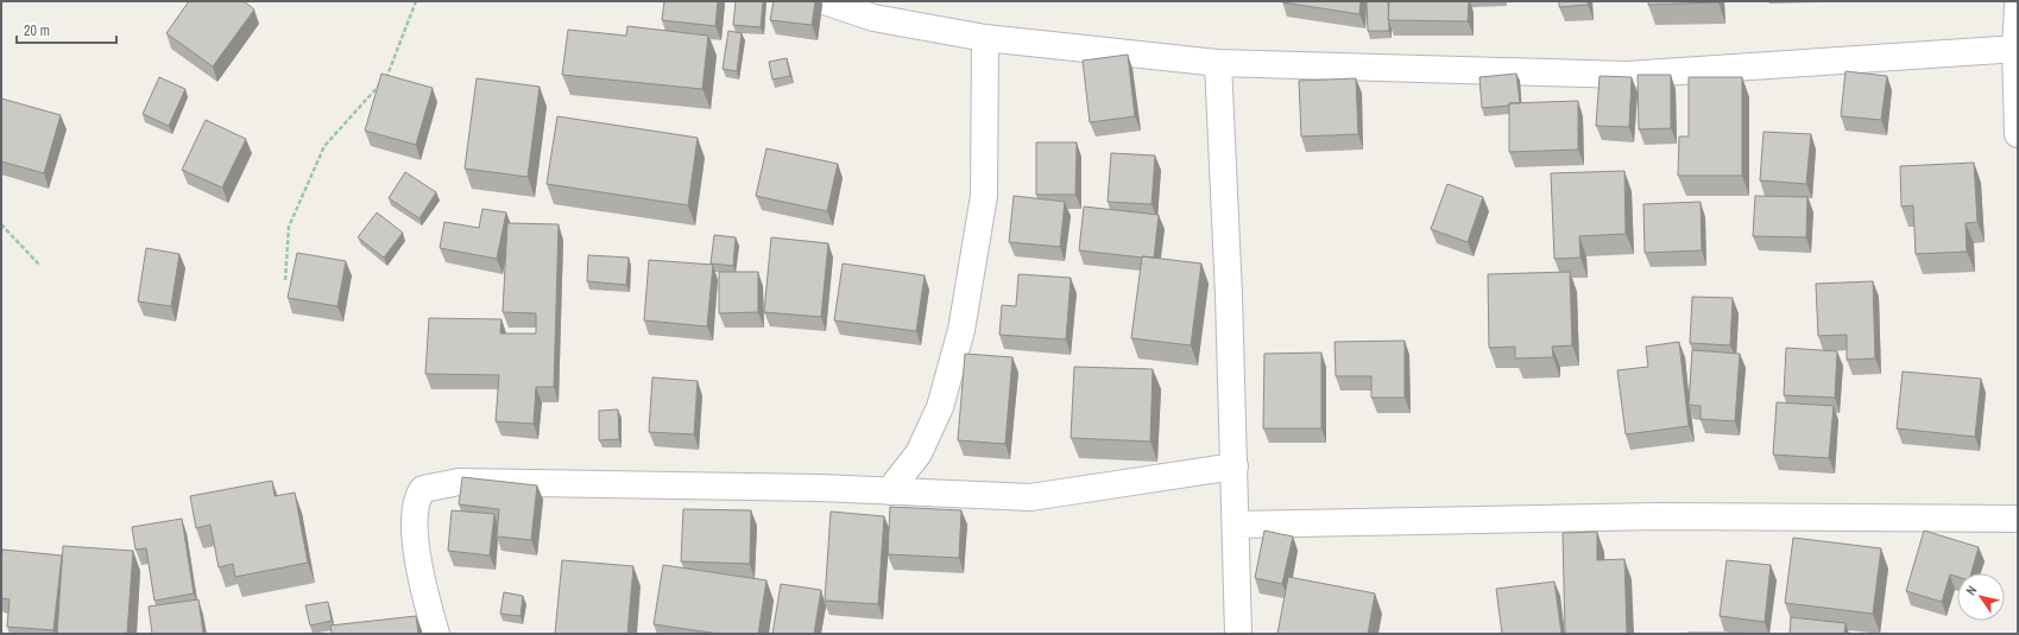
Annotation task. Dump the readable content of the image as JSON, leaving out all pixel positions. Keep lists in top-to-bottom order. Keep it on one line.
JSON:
{"scale_bar":"20 m","north":"top left"}
